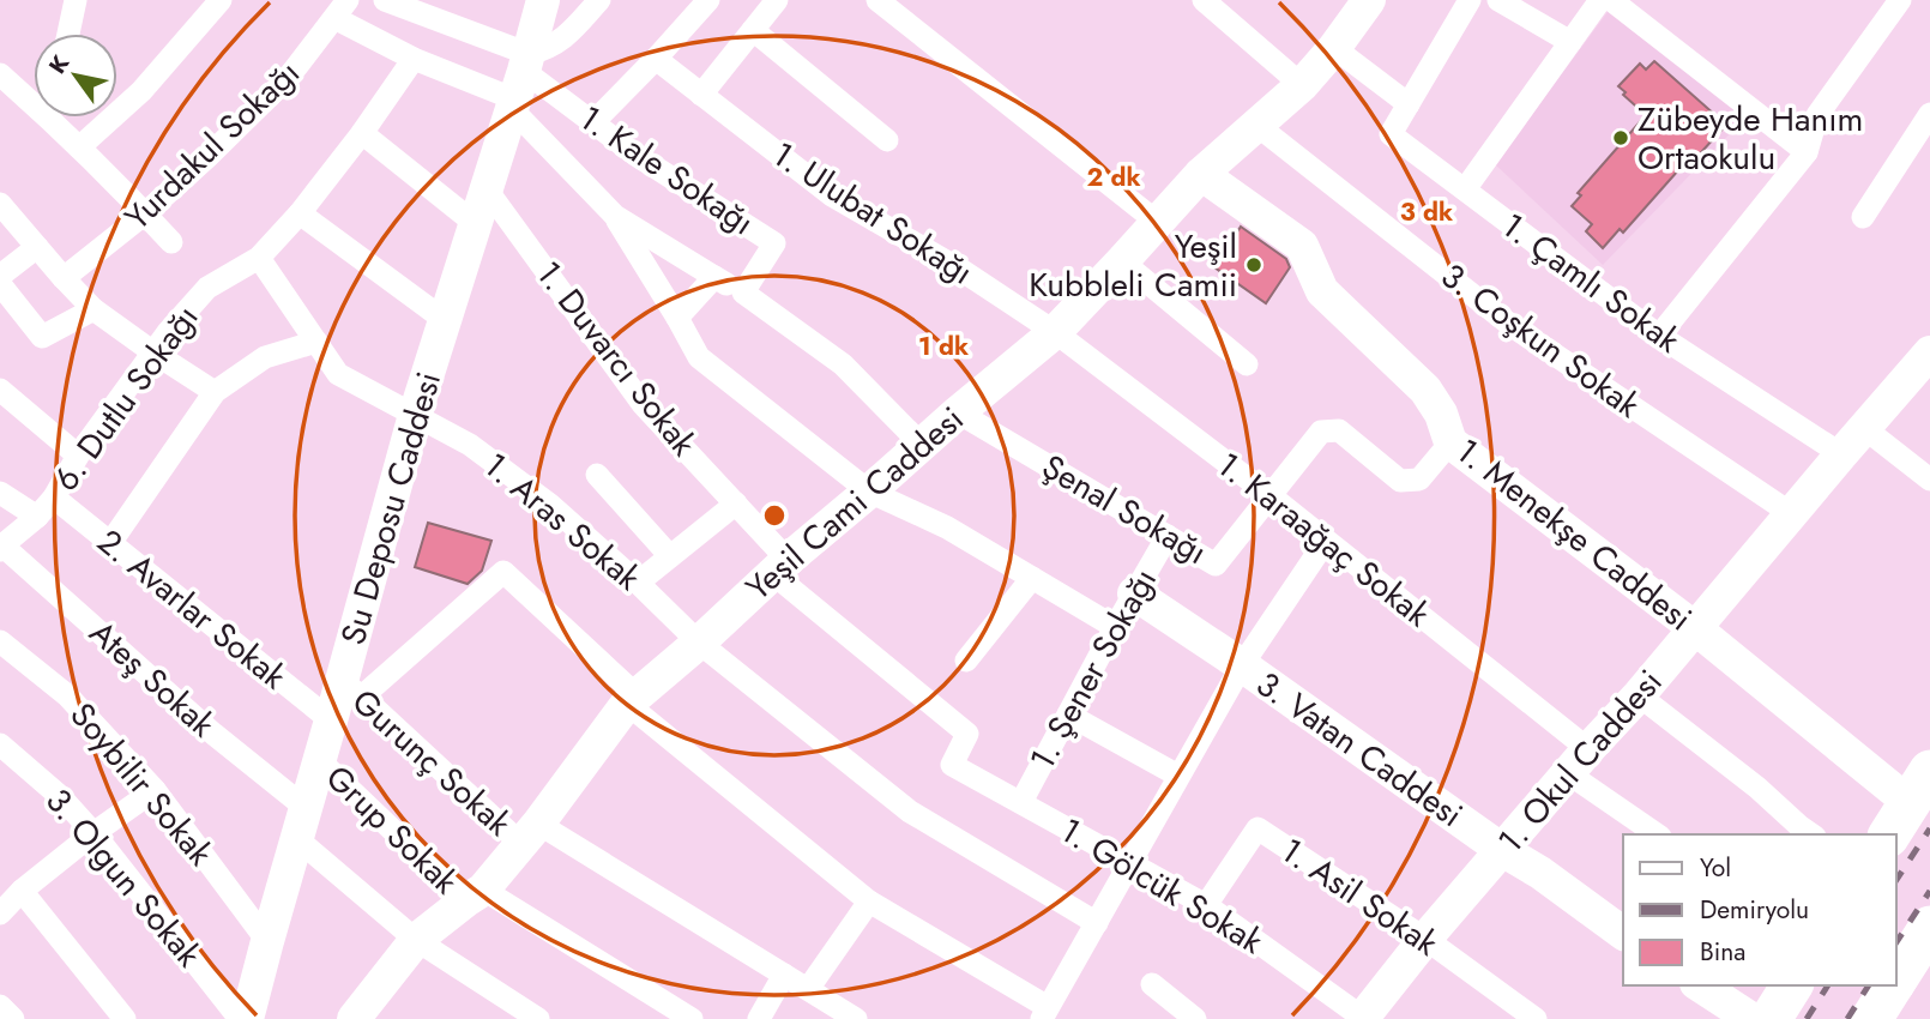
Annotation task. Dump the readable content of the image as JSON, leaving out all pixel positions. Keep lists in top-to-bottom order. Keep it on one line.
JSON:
{"streets":{"main road":["Yeşil Cami Caddesi","Su Deposu Caddesi","1. Menekşe Caddesi","3. Vatan Caddesi","1. Okul Caddesi"],"street":["Yurdakul Sokağı","1. Kale Sokağı","1. Ulubat Sokağı","1. Çamlı Sokak","3. Coşkun Sokak","1. Duvarcı Sokak","6. Dutlu Sokağı","Şenal Sokağı","1. Aras Sokak","1. Karaağaç Sokak","2. Avarlar Sokak","1. Şener Sokağı","Ateş Sokak","Gurunç Sokak","Soybilir Sokak","Grup Sokak","3. Olgun Sokak","1. Gölcük Sokak","1. Asil Sokak"]},"crossings":[["1. Kale Sokağı","Yeşil Cami Caddesi"],["1. Kale Sokağı","Su Deposu Caddesi"],["1. Ulubat Sokağı","Yeşil Cami Caddesi"],["1. Ulubat Sokağı","1. Karaağaç Sokak"],["1. Çamlı Sokak","1. Okul Caddesi"],["3. Coşkun Sokak","Yeşil Cami Caddesi"],["3. Coşkun Sokak","1. Okul Caddesi"],["1. Duvarcı Sokak","Yeşil Cami Caddesi"],["1. Duvarcı Sokak","Su Deposu Caddesi"],["1. Duvarcı Sokak","1. Gölcük Sokak"],["6. Dutlu Sokağı","1. Aras Sokak"],["6. Dutlu Sokağı","2. Avarlar Sokak"],["6. Dutlu Sokağı","Ateş Sokak"],["Yeşil Cami Caddesi","Şenal Sokağı"],["Yeşil Cami Caddesi","1. Aras Sokak"],["Yeşil Cami Caddesi","1. Menekşe Caddesi"],["Yeşil Cami Caddesi","1. Karaağaç Sokak"],["Yeşil Cami Caddesi","Ateş Sokak"],["Yeşil Cami Caddesi","Gurunç Sokak"],["Yeşil Cami Caddesi","Grup Sokak"],["Su Deposu Caddesi","1. Aras Sokak"],["Su Deposu Caddesi","2. Avarlar Sokak"],["Su Deposu Caddesi","Ateş Sokak"],["Su Deposu Caddesi","Gurunç Sokak"],["Su Deposu Caddesi","Soybilir Sokak"],["Su Deposu Caddesi","Grup Sokak"],["Şenal Sokağı","1. Karaağaç Sokak"],["Şenal Sokağı","1. Şener Sokağı"],["1. Menekşe Caddesi","1. Okul Caddesi"],["1. Karaağaç Sokak","1. Okul Caddesi"],["1. Şener Sokağı","3. Vatan Caddesi"],["1. Şener Sokağı","1. Gölcük Sokak"],["3. Vatan Caddesi","1. Okul Caddesi"],["1. Okul Caddesi","1. Gölcük Sokak"],["1. Okul Caddesi","1. Asil Sokak"],["1. Gölcük Sokak","1. Asil Sokak"]],"places":["Zübeyde Hanım Ortaokulu","Yeşil Kubbleli Camii"],"legend":["Yol","Demiryolu","Bina"],"north":"top left","rings":["2 dk","3 dk","1 dk"]}
